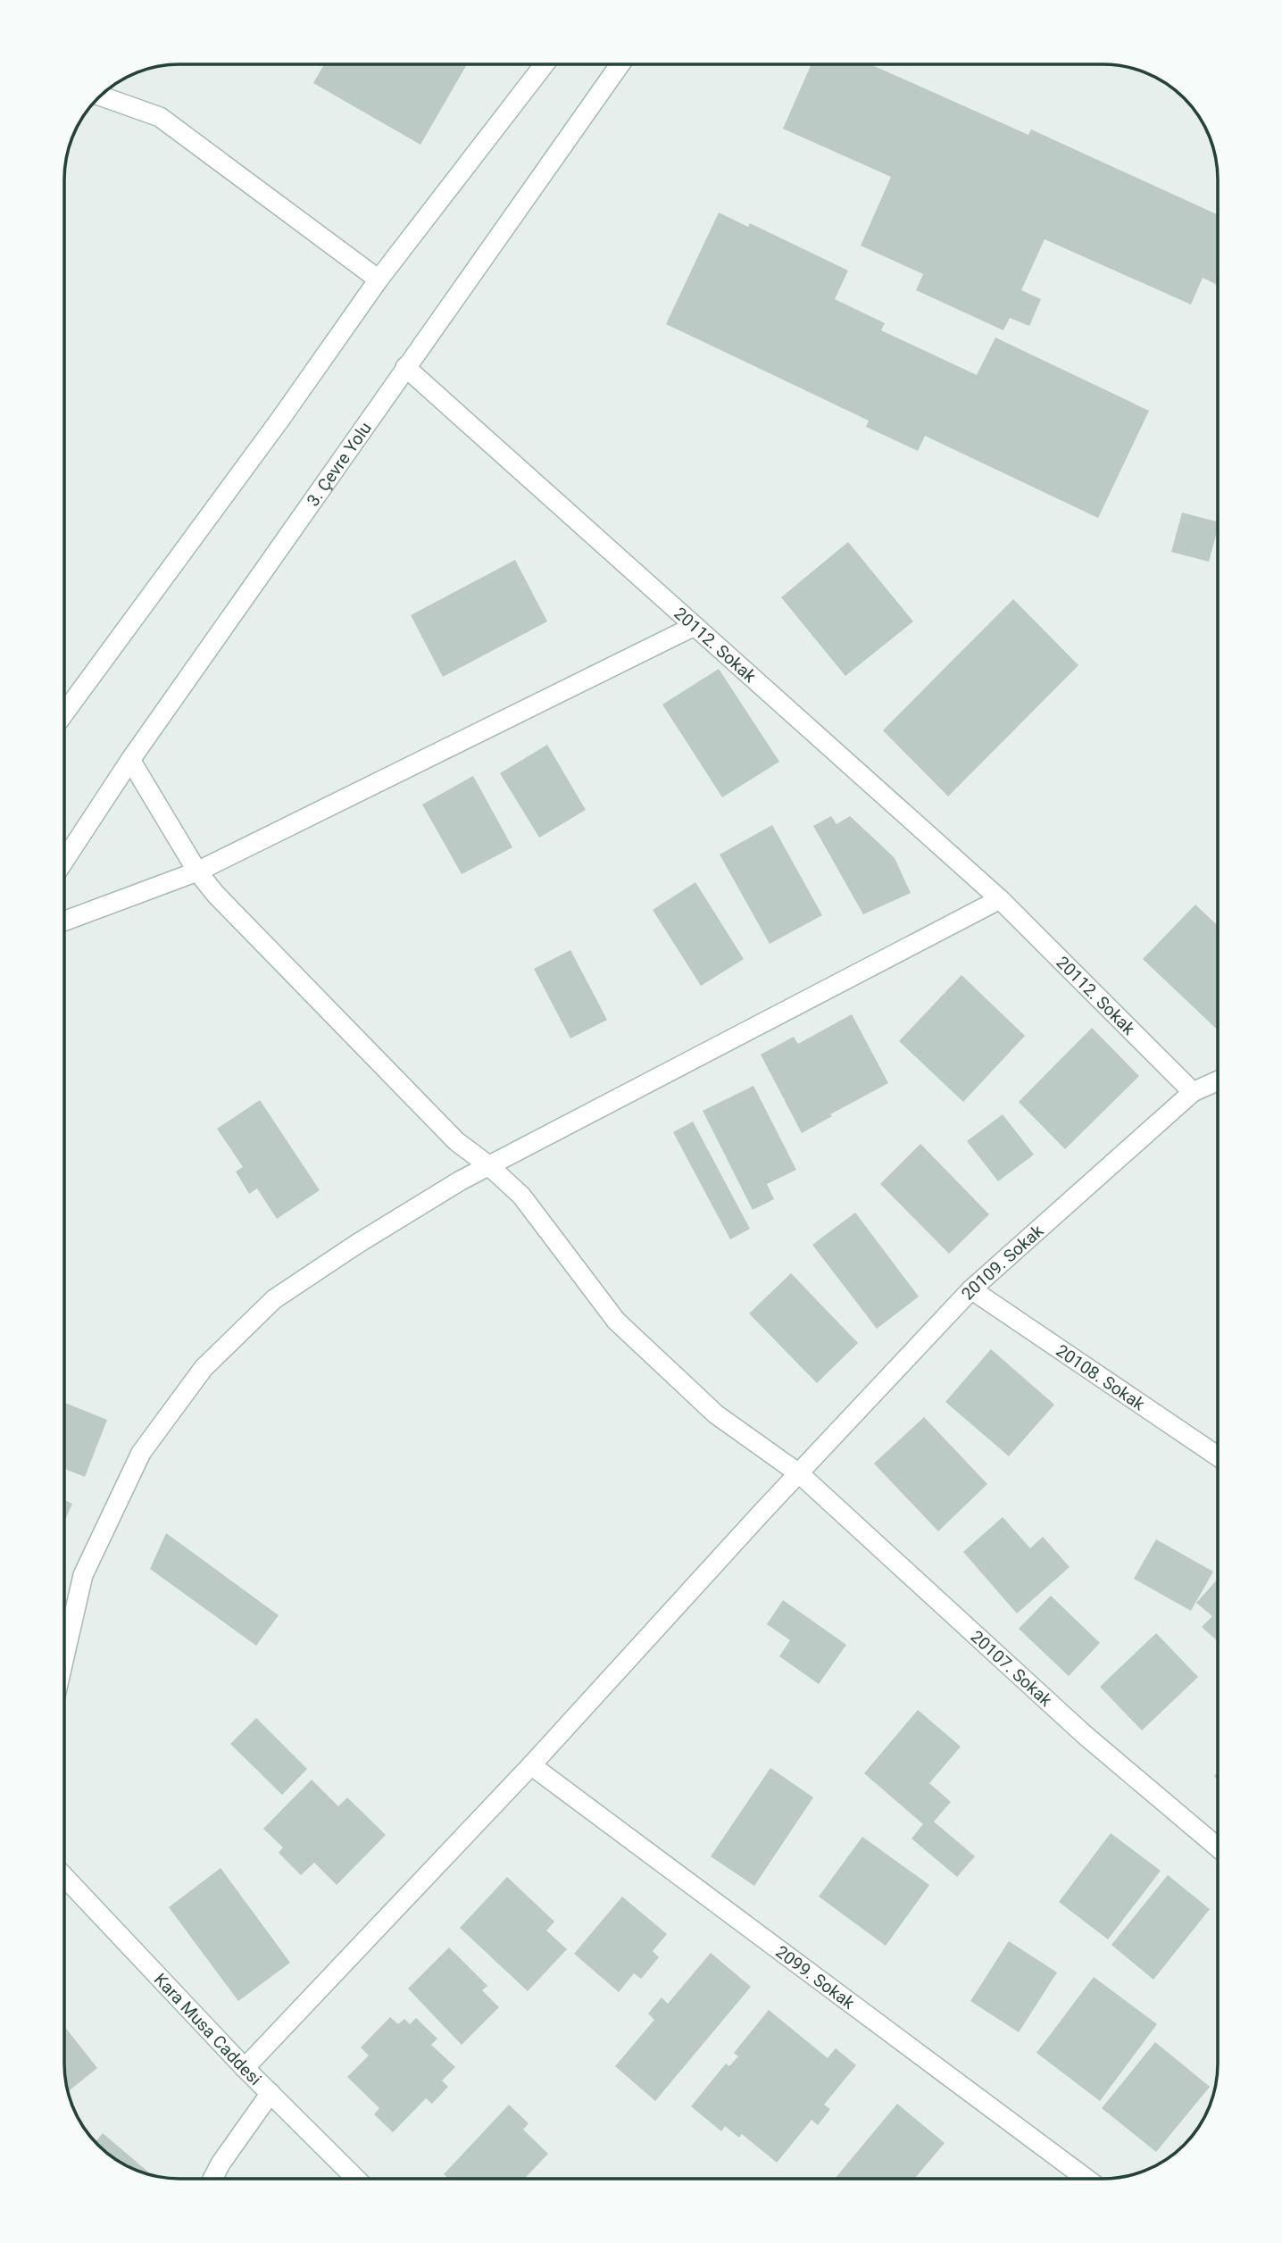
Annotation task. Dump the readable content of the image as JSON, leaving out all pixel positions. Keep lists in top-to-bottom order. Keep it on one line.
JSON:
{"streets":{"street":["3. Çevre Yolu","20112. Sokak","20109. Sokak","20108. Sokak","20107. Sokak","2099. Sokak","Kara Musa Caddesi"]},"crossings":[["3. Çevre Yolu","20112. Sokak"],["3. Çevre Yolu","20107. Sokak"],["20112. Sokak","20109. Sokak"],["20109. Sokak","20108. Sokak"],["20109. Sokak","20107. Sokak"],["20109. Sokak","2099. Sokak"],["20109. Sokak","Kara Musa Caddesi"]]}
